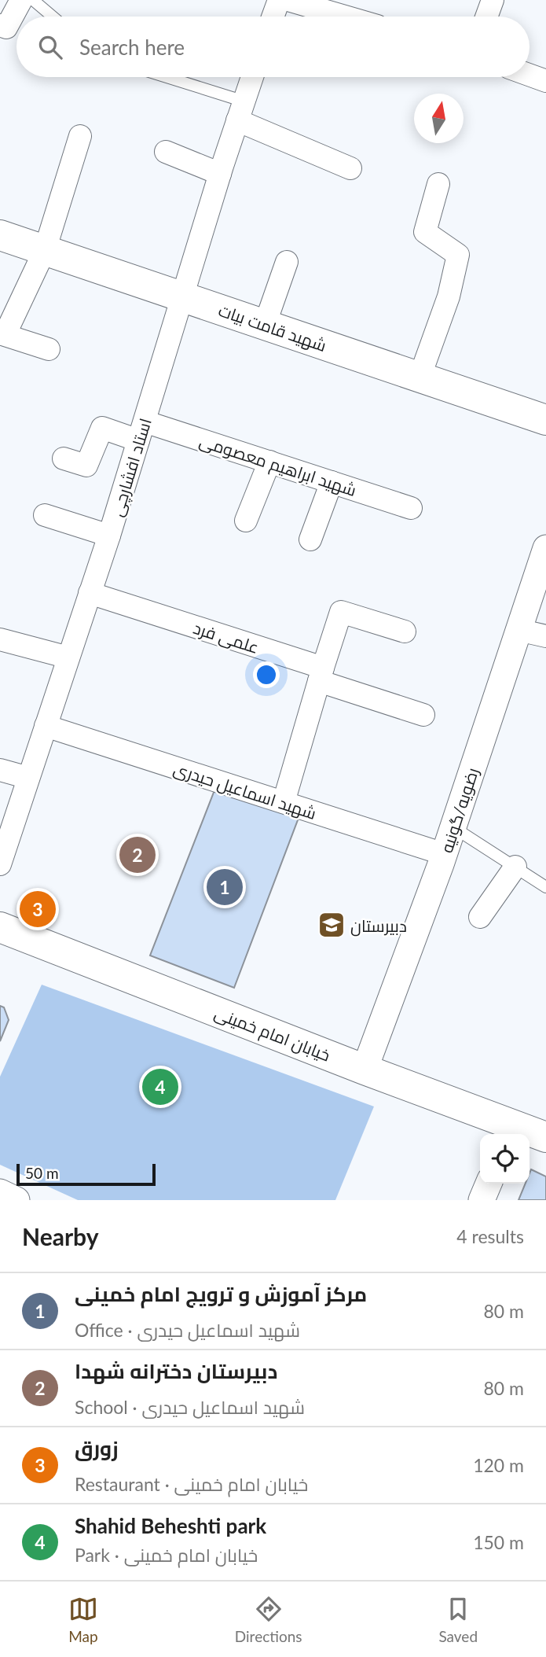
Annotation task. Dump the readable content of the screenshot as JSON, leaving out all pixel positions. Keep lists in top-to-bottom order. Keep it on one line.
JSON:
{"streets":{"main road":["شهید قامت بیات","خیابان امام خمینی"],"street":["شهید ابراهیم معصومی","استاد افشارچی","علمی فرد","شهید اسماعیل حیدری","رضویه/گونیه"]},"crossings":[["شهید قامت بیات","استاد افشارچی"],["شهید ابراهیم معصومی","استاد افشارچی"],["استاد افشارچی","علمی فرد"],["استاد افشارچی","شهید اسماعیل حیدری"],["شهید اسماعیل حیدری","رضویه/گونیه"],["رضویه/گونیه","خیابان امام خمینی"]],"places":{"school or university":["دبیرستان"]},"scale_bar":"50 m","north":"top","page":{"search":"Search here","pins":["2","1","3","4"],"scale":"50 m","heading":["Nearby","4 results"],"list":[{"mark":"1","name":"مرکز آموزش و ترویج امام خمینی","note":"Office · شهید اسماعیل حیدری","value":"80 m"},{"mark":"2","name":"دبیرستان دخترانه شهدا","note":"School · شهید اسماعیل حیدری","value":"80 m"},{"mark":"3","name":"زورق","note":"Restaurant · خیابان امام خمینی","value":"120 m"},{"mark":"4","name":"Shahid Beheshti park","note":"Park · خیابان امام خمینی","value":"150 m"}],"nav":["Map","Directions","Saved"]}}
